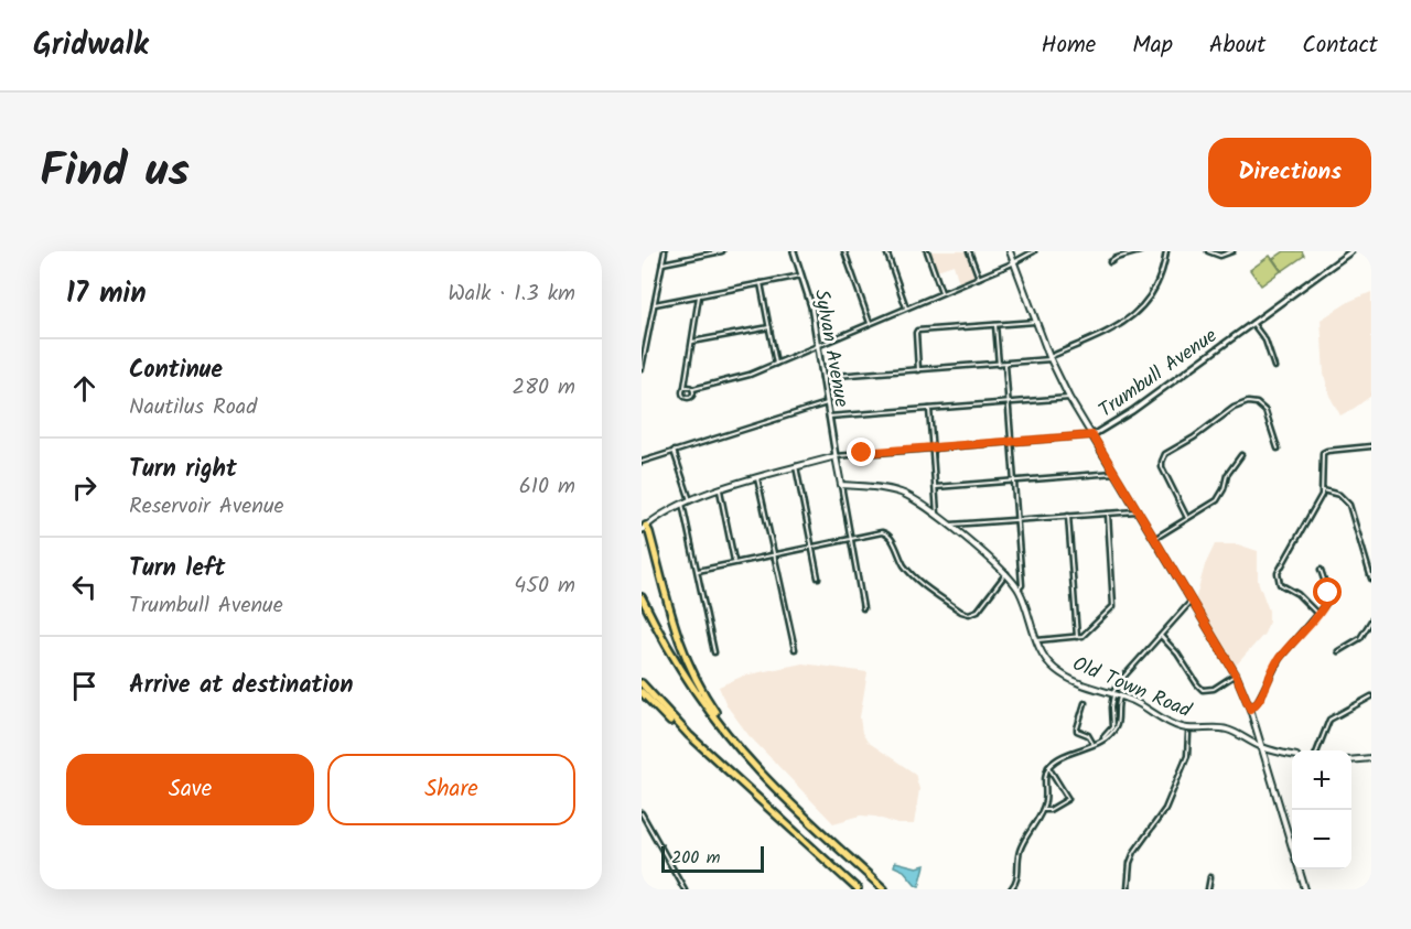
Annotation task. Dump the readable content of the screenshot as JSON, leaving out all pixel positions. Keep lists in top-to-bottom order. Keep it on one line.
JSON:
{"streets":{"main road":["Sylvan Avenue","Old Town Road"],"street":["Trumbull Avenue"]},"crossings":[["Sylvan Avenue","Trumbull Avenue"],["Sylvan Avenue","Old Town Road"]],"scale_bar":"200 m","page":{"header":"Gridwalk","nav":["Home","Map","About","Contact"],"title":"Find us","buttons":["Directions",["Save","Share"]],"heading":["17 min","Walk · 1.3 km"],"list":[["Continue","Nautilus Road","280 m"],["Turn right","Reservoir Avenue","610 m"],["Turn left","Trumbull Avenue","450 m"],"Arrive at destination"],"map_buttons":["+","−"],"scale":"200 m"}}
